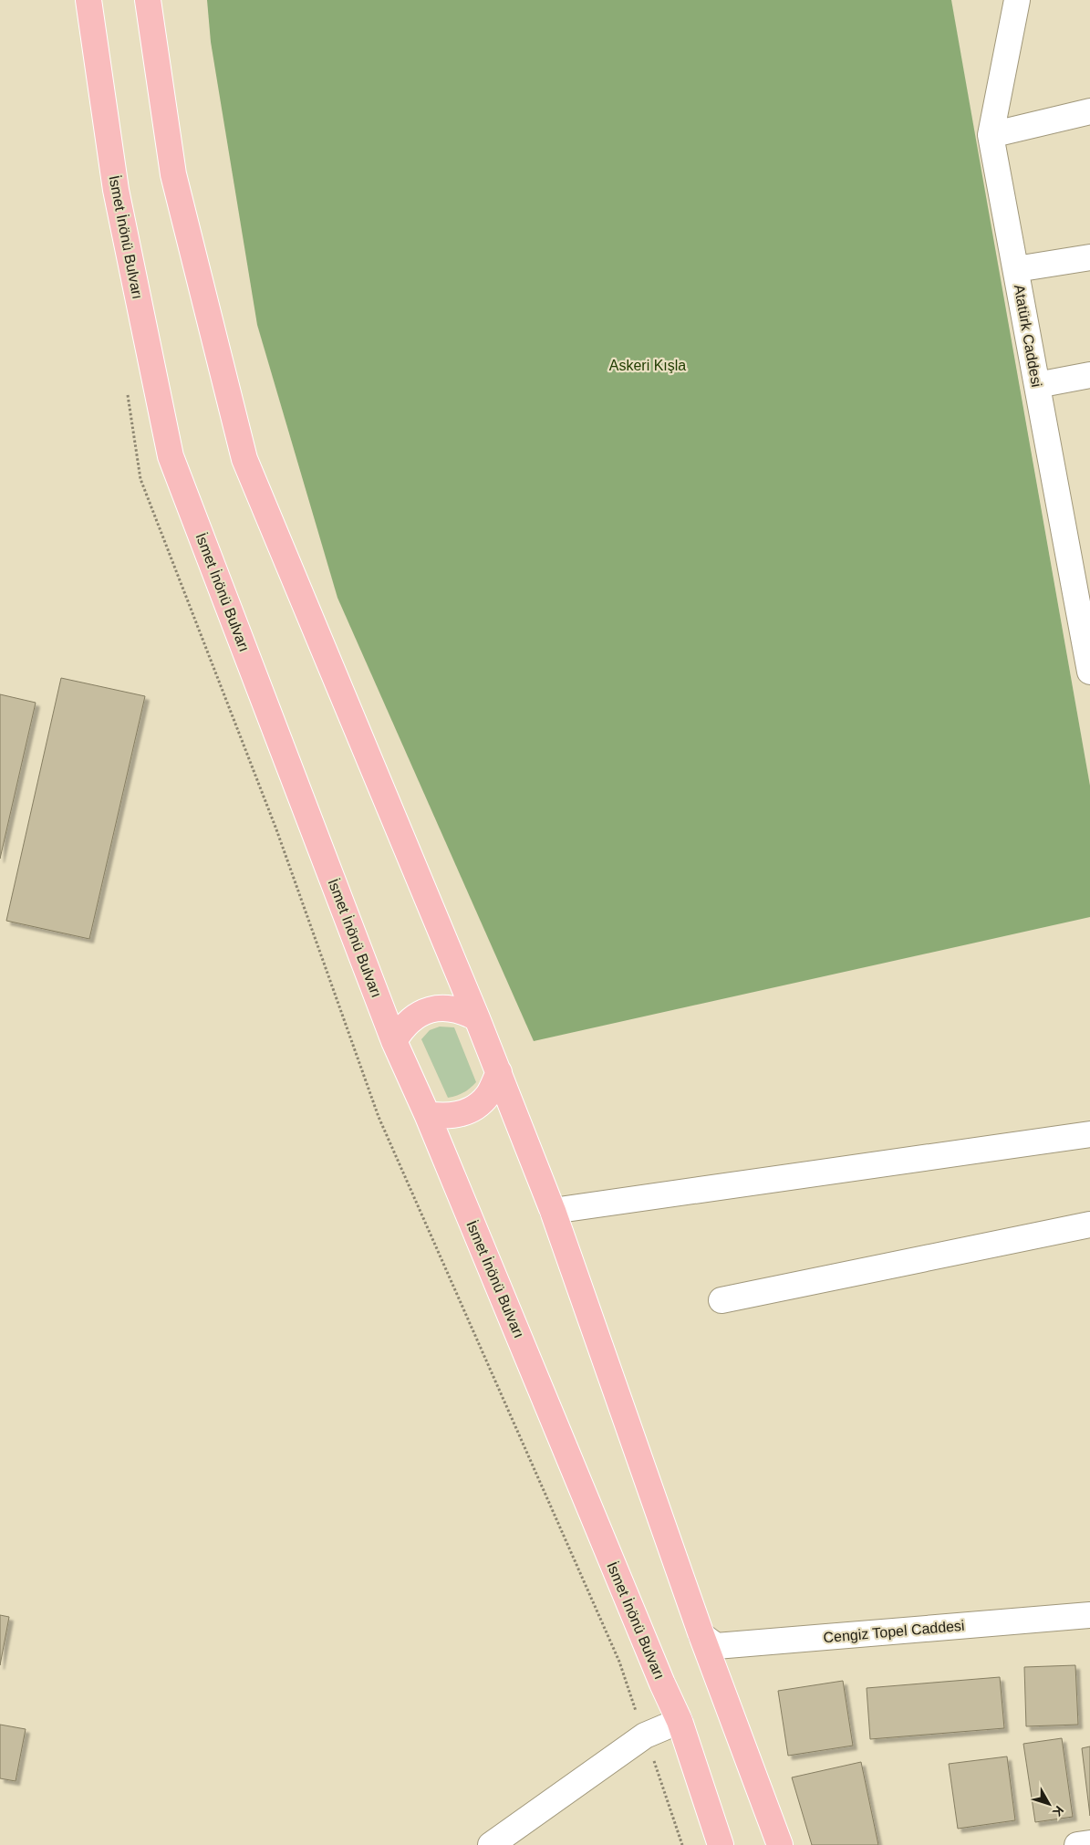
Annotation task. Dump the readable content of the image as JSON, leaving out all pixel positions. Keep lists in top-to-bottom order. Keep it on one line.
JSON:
{"streets":{"main road":["İsmet İnönü Bulvarı"],"street":["Atatürk Caddesi","Cengiz Topel Caddesi"]},"parks":["Askeri Kışla"],"north":"bottom right"}
